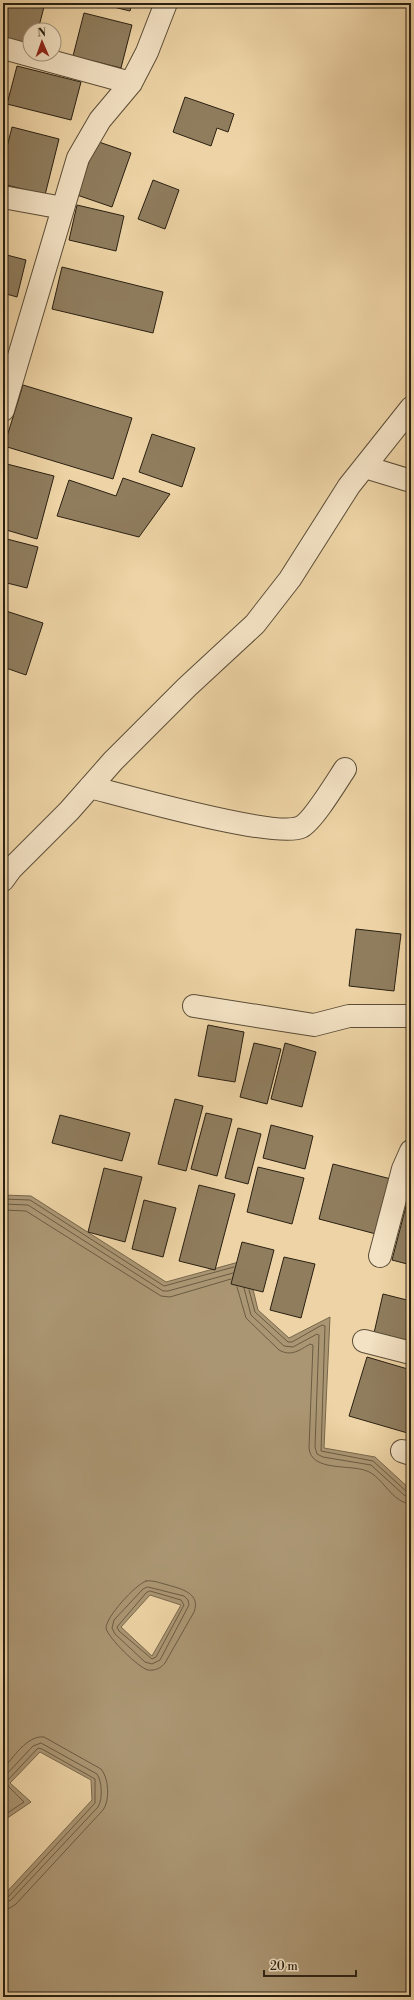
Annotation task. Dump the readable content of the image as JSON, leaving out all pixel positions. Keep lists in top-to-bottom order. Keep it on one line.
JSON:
{"scale_bar":"20 m","north":"top"}
